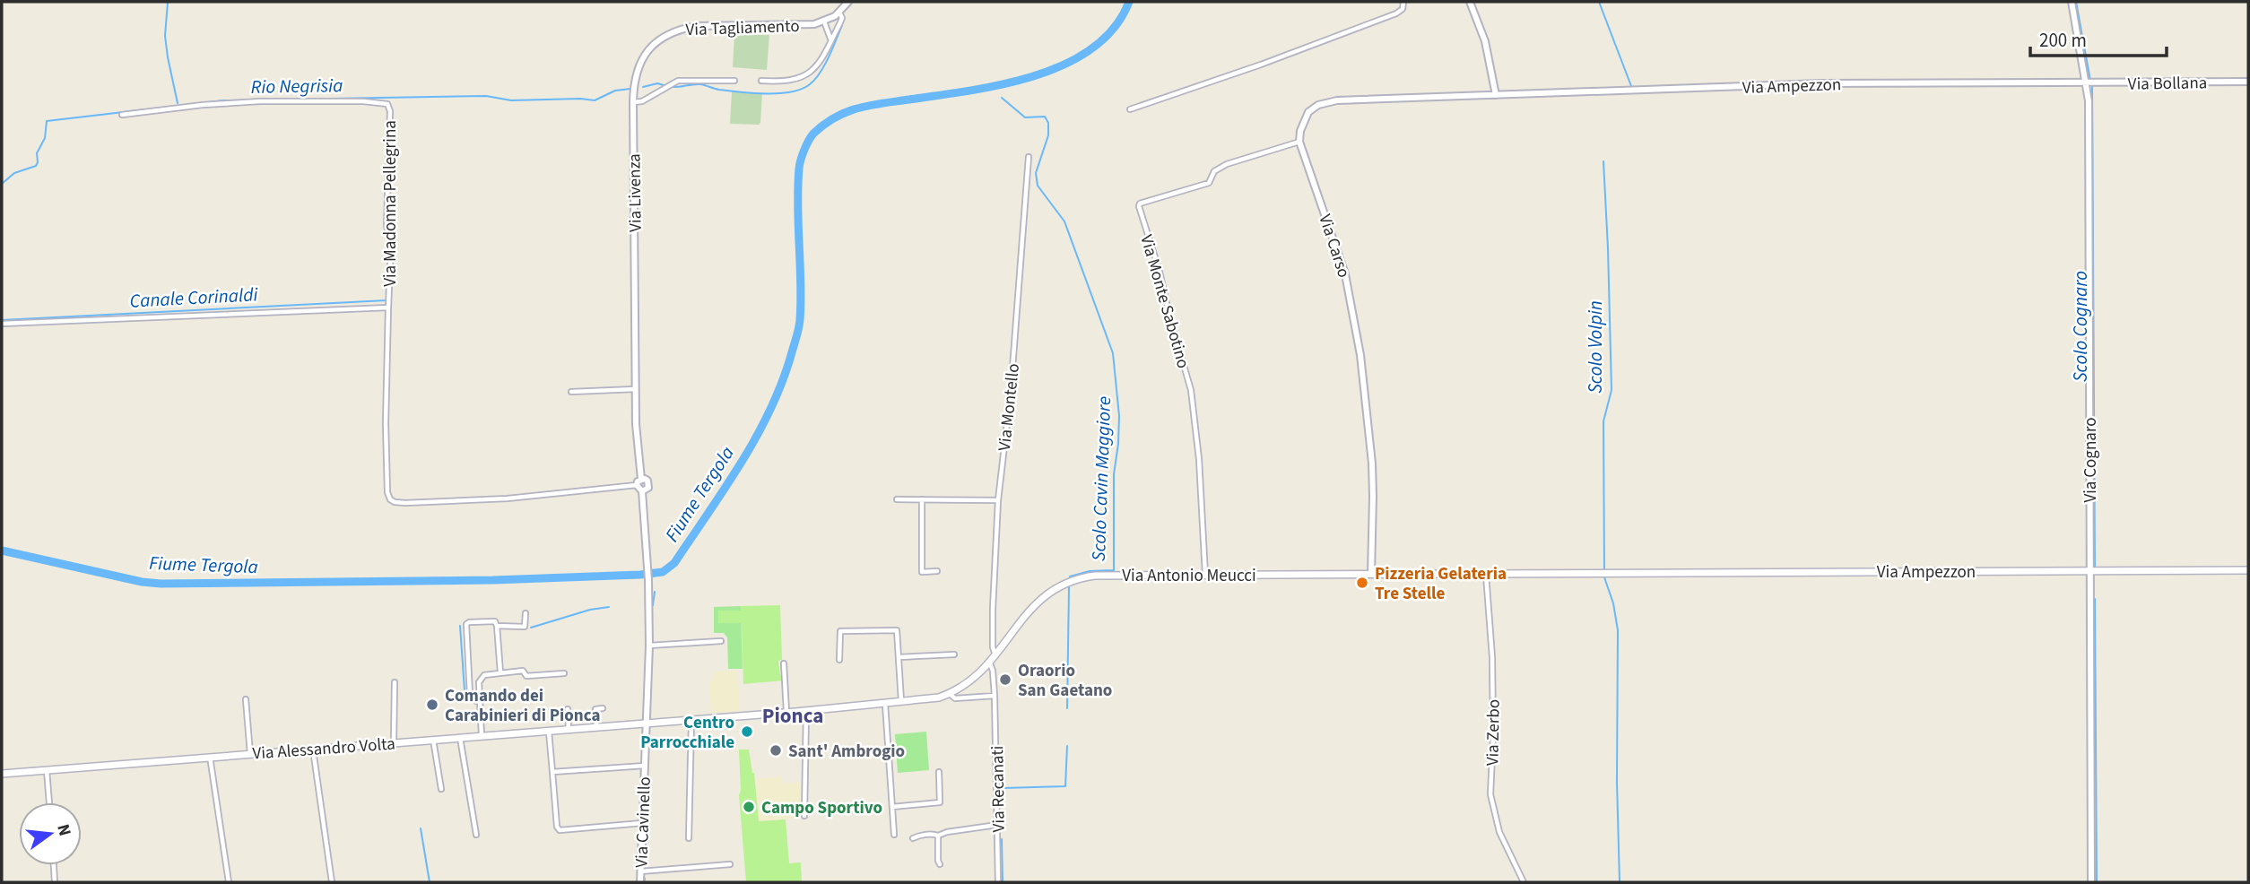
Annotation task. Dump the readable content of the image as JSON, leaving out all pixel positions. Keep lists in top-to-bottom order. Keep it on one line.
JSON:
{"streets":{"main road":["Via Ampezzon","Via Antonio Meucci","Via Alessandro Volta"],"street":["Via Tagliamento","Via Bollana","Via Livenza","Via Madonna Pellegrina","Via Carso","Via Monte Sabotino","Via Montello","Via Cognaro","Via Zerbo","Via Recanati","Via Cavinello"]},"crossings":[["Via Tagliamento","Via Livenza"],["Via Bollana","Via Ampezzon"],["Via Bollana","Via Cognaro"],["Via Ampezzon","Via Cognaro"],["Via Ampezzon","Via Antonio Meucci"],["Via Livenza","Via Madonna Pellegrina"],["Via Livenza","Via Antonio Meucci"],["Via Livenza","Via Alessandro Volta"],["Via Livenza","Via Cavinello"],["Via Carso","Via Monte Sabotino"],["Via Carso","Via Antonio Meucci"],["Via Monte Sabotino","Via Antonio Meucci"],["Via Montello","Via Antonio Meucci"],["Via Antonio Meucci","Via Zerbo"],["Via Antonio Meucci","Via Alessandro Volta"],["Via Antonio Meucci","Via Recanati"],["Via Antonio Meucci","Via Cavinello"],["Via Alessandro Volta","Via Cavinello"]],"districts":["Pionca"],"water":["Rio Negrisia","Canale Corinaldi","Scolo Cognaro","Scolo Volpin","Scolo Cavin Maggiore","Fiume Tergola"],"places":["Pizzeria Gelateria Tre Stelle","Oraorio San Gaetano","Comando dei Carabinieri di Pionca","Centro Parrocchiale","Sant' Ambrogio","Campo Sportivo"],"scale_bar":"200 m","north":"right"}
